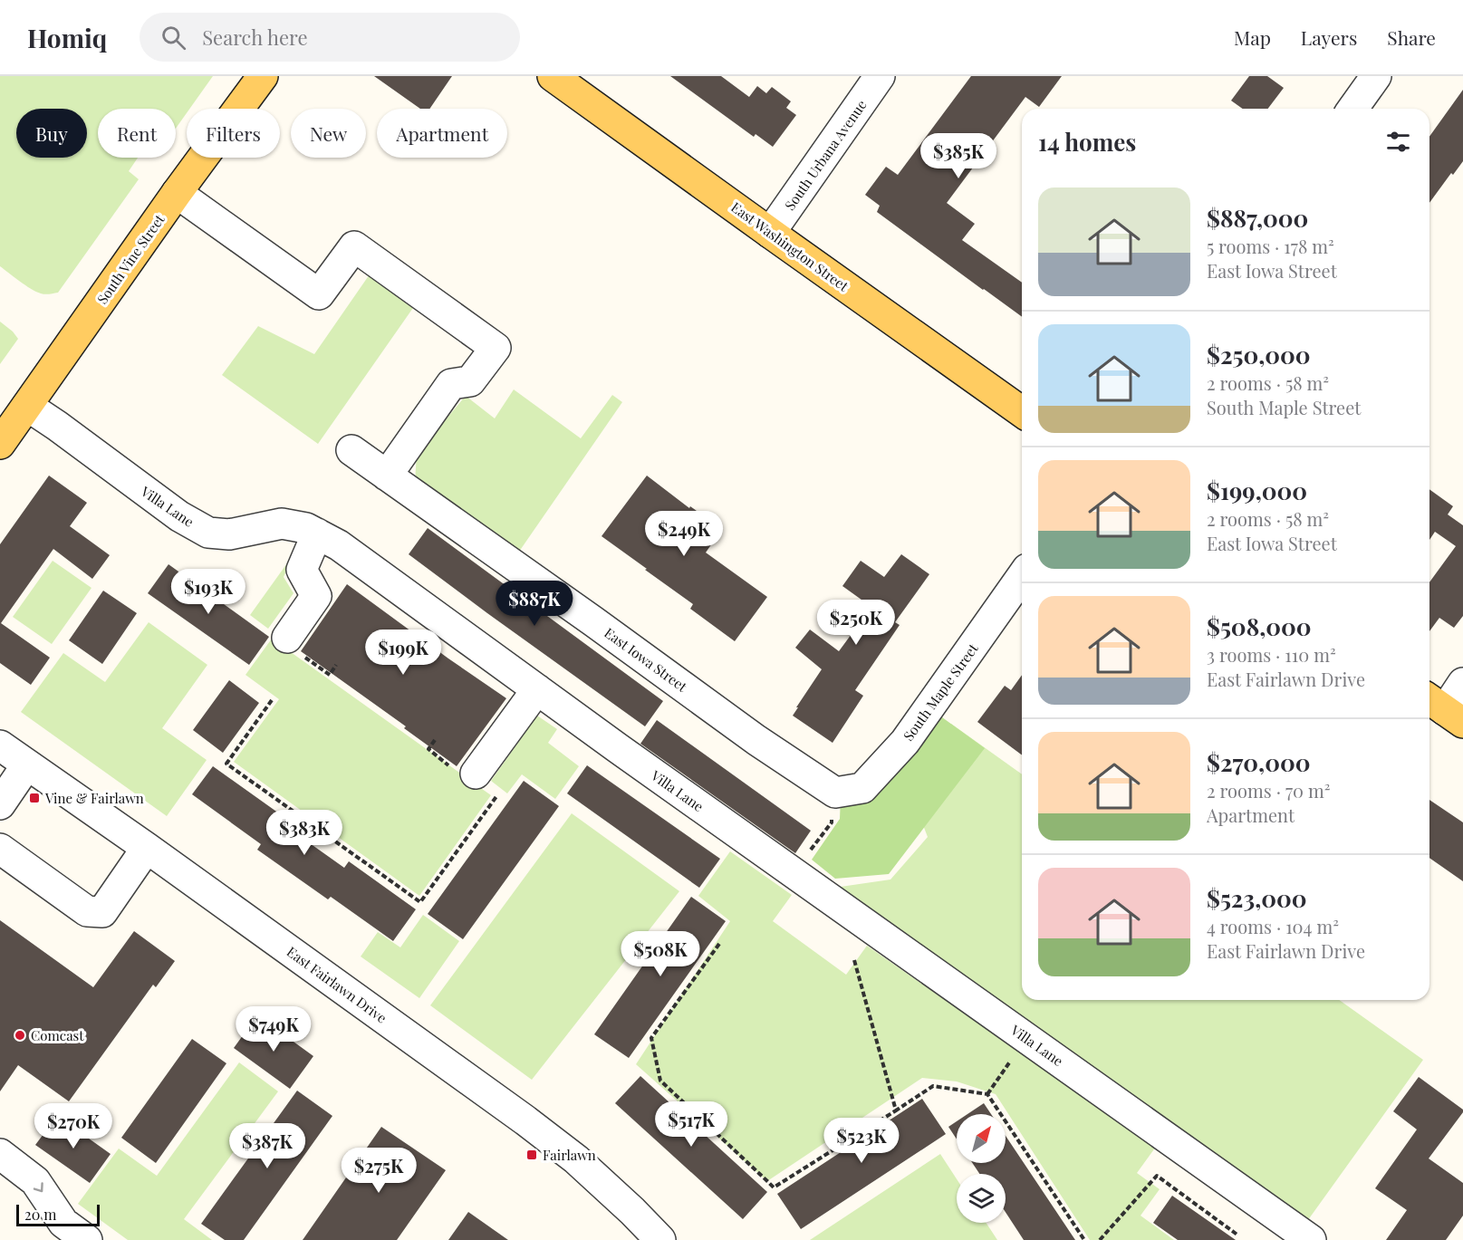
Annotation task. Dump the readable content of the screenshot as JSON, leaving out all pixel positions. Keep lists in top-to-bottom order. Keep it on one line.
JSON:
{"streets":{"main road":["East Washington Street","South Vine Street"],"street":["South Urbana Avenue","Villa Lane","East Iowa Street","South Maple Street","East Fairlawn Drive"]},"crossings":[["South Urbana Avenue","East Washington Street"],["South Vine Street","Villa Lane"],["East Iowa Street","South Maple Street"]],"places":{"transit":["Vine & Fairlawn","Fairlawn"],"other":["Comcast"]},"scale_bar":"20 m","north":"top right","page":{"header":"Homiq","search":"Search here","nav":["Map","Layers","Share"],"chip":["Buy","Rent","Filters","New","Apartment"],"heading":"14 homes","price":["$385K","$249K","$193K","$887K","$250K","$199K","$383K","$508K","$749K","$517K","$270K","$523K","$387K","$275K"],"list":[{"name":"$887,000","note":"5 rooms · 178 m² · East Iowa Street"},{"name":"$250,000","note":"2 rooms · 58 m² · South Maple Street"},{"name":"$199,000","note":"2 rooms · 58 m² · East Iowa Street"},{"name":"$508,000","note":"3 rooms · 110 m² · East Fairlawn Drive"},{"name":"$270,000","note":"2 rooms · 70 m² · Apartment"},{"name":"$523,000","note":"4 rooms · 104 m² · East Fairlawn Drive"}],"scale":"20 m"}}
